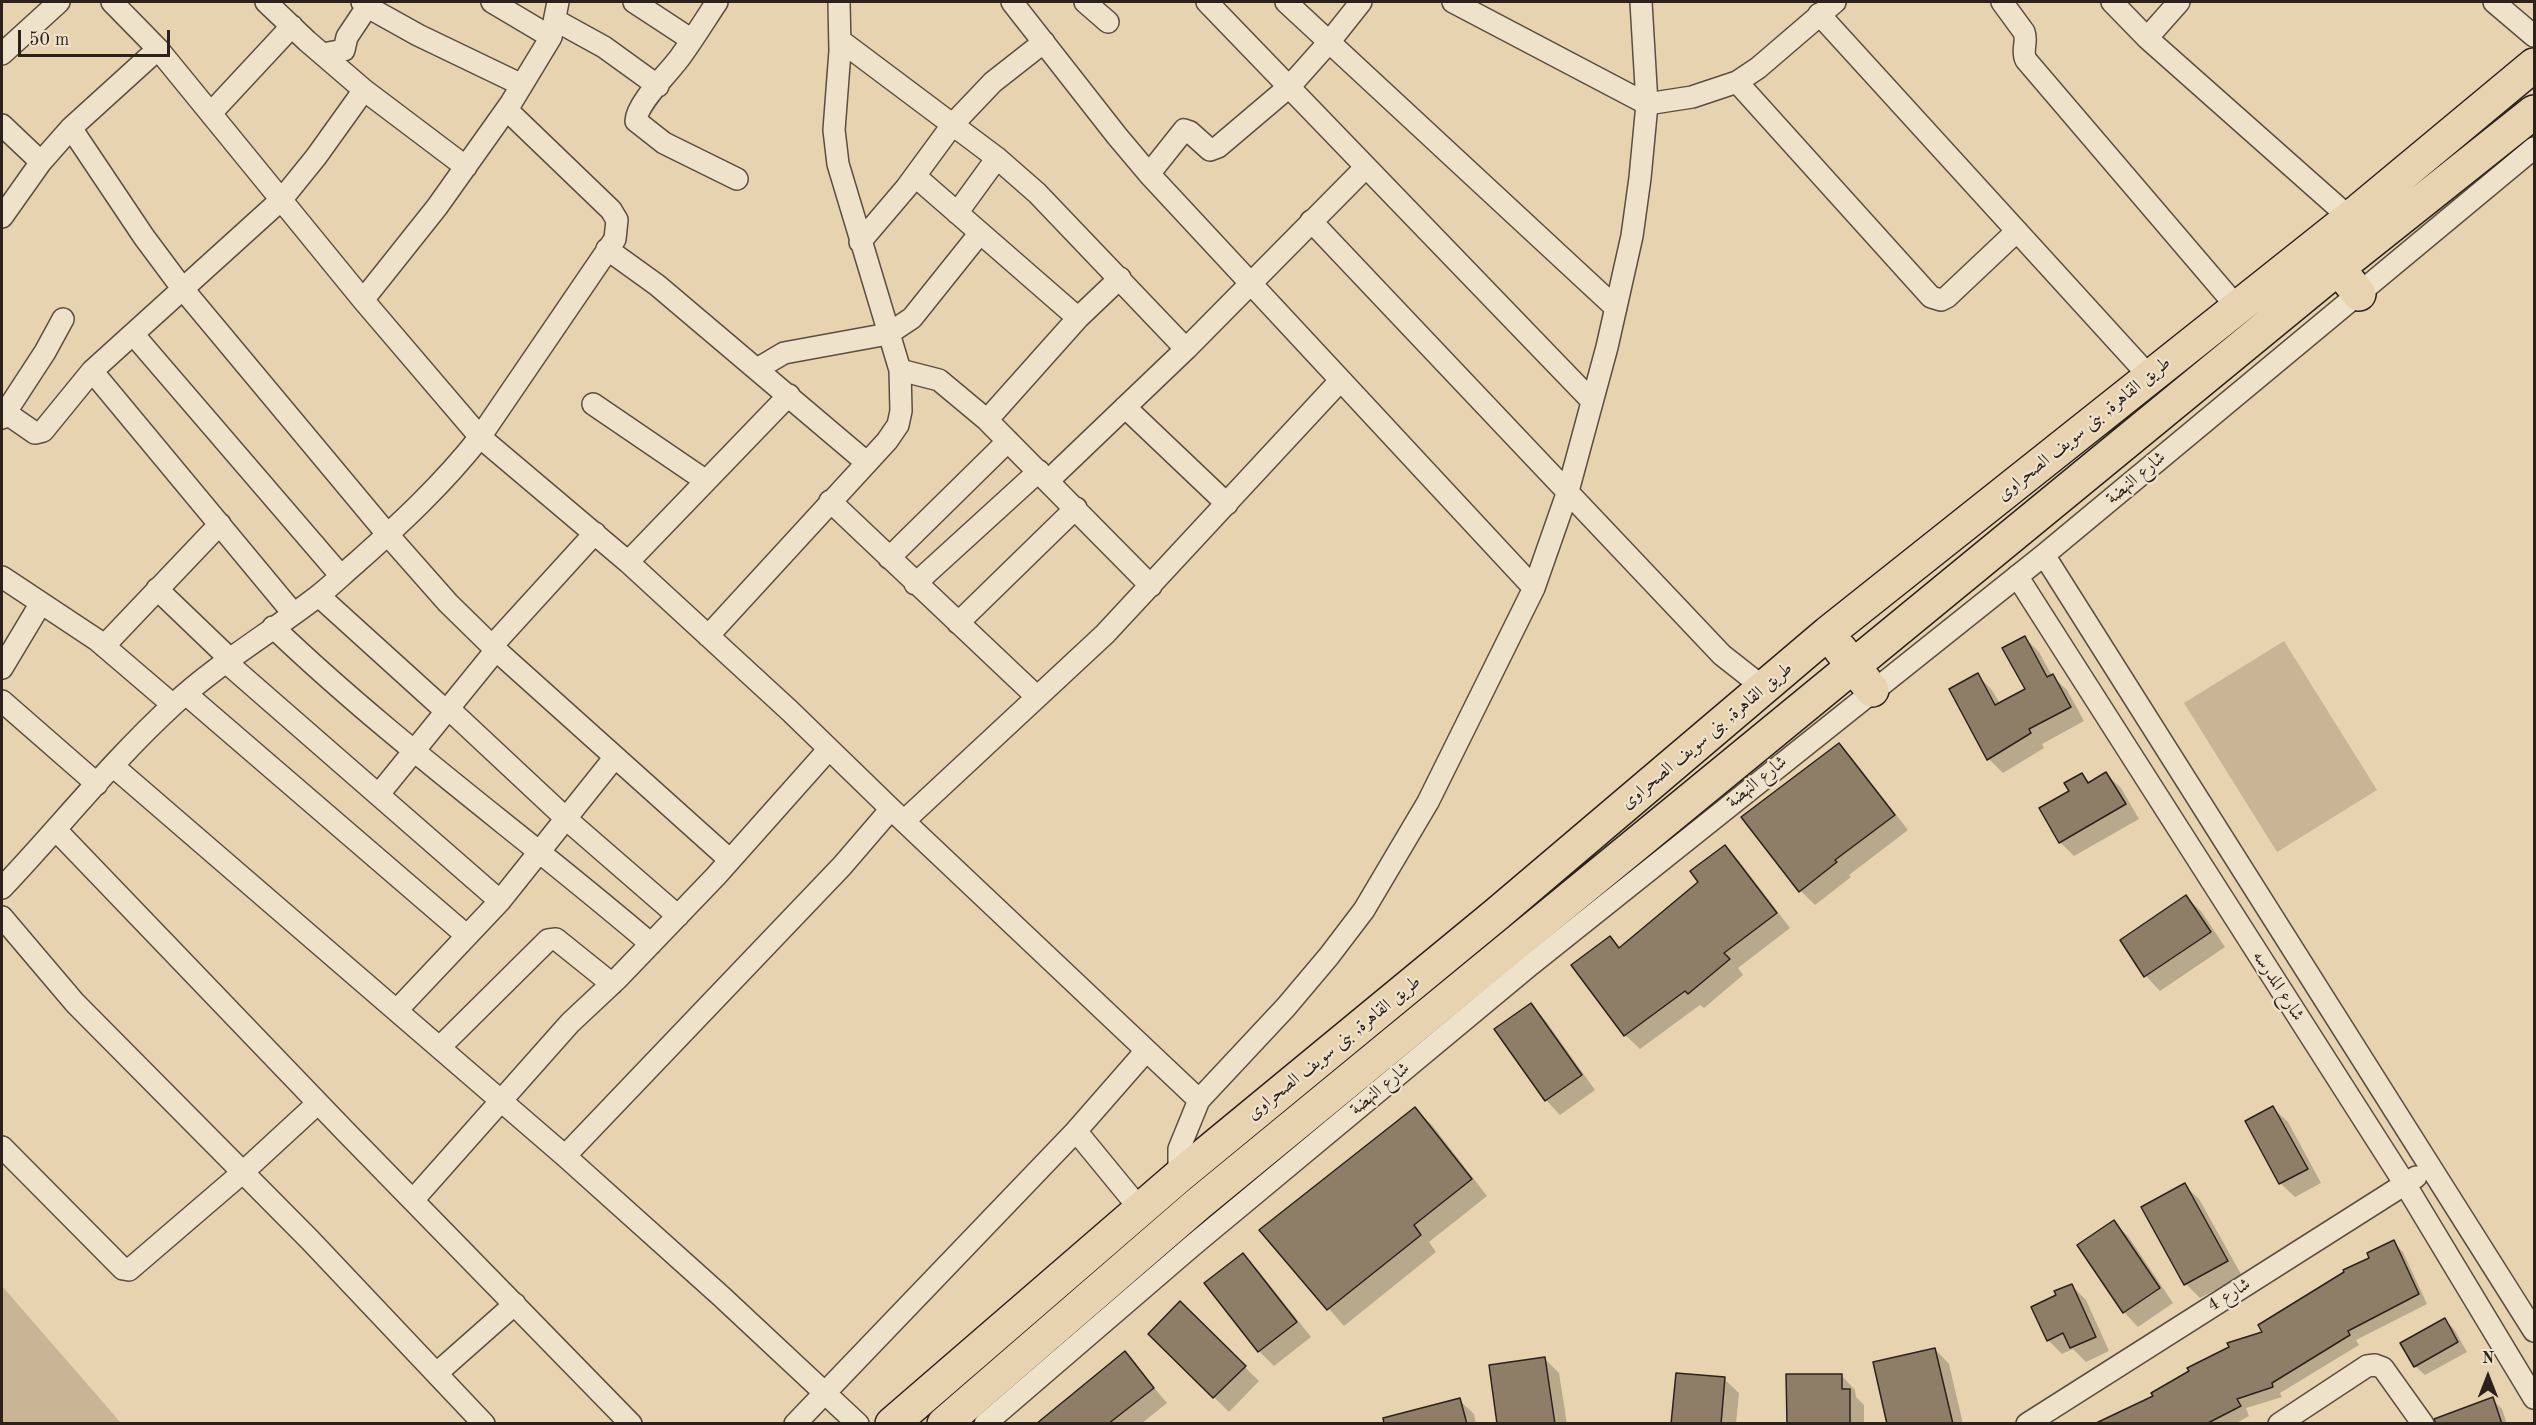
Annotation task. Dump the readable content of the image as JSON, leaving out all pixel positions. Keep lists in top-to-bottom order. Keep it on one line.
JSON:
{"streets":{"main road":["طريق القاهرة, بنى سويف الصحراوى"],"street":["شارع النهضة","شارع المدرسه","شارع 4"]},"crossings":[["طريق القاهرة, بنى سويف الصحراوى","شارع النهضة"],["شارع النهضة","شارع المدرسه"],["شارع المدرسه","شارع 4"]],"scale_bar":"50 m","north":"top"}
